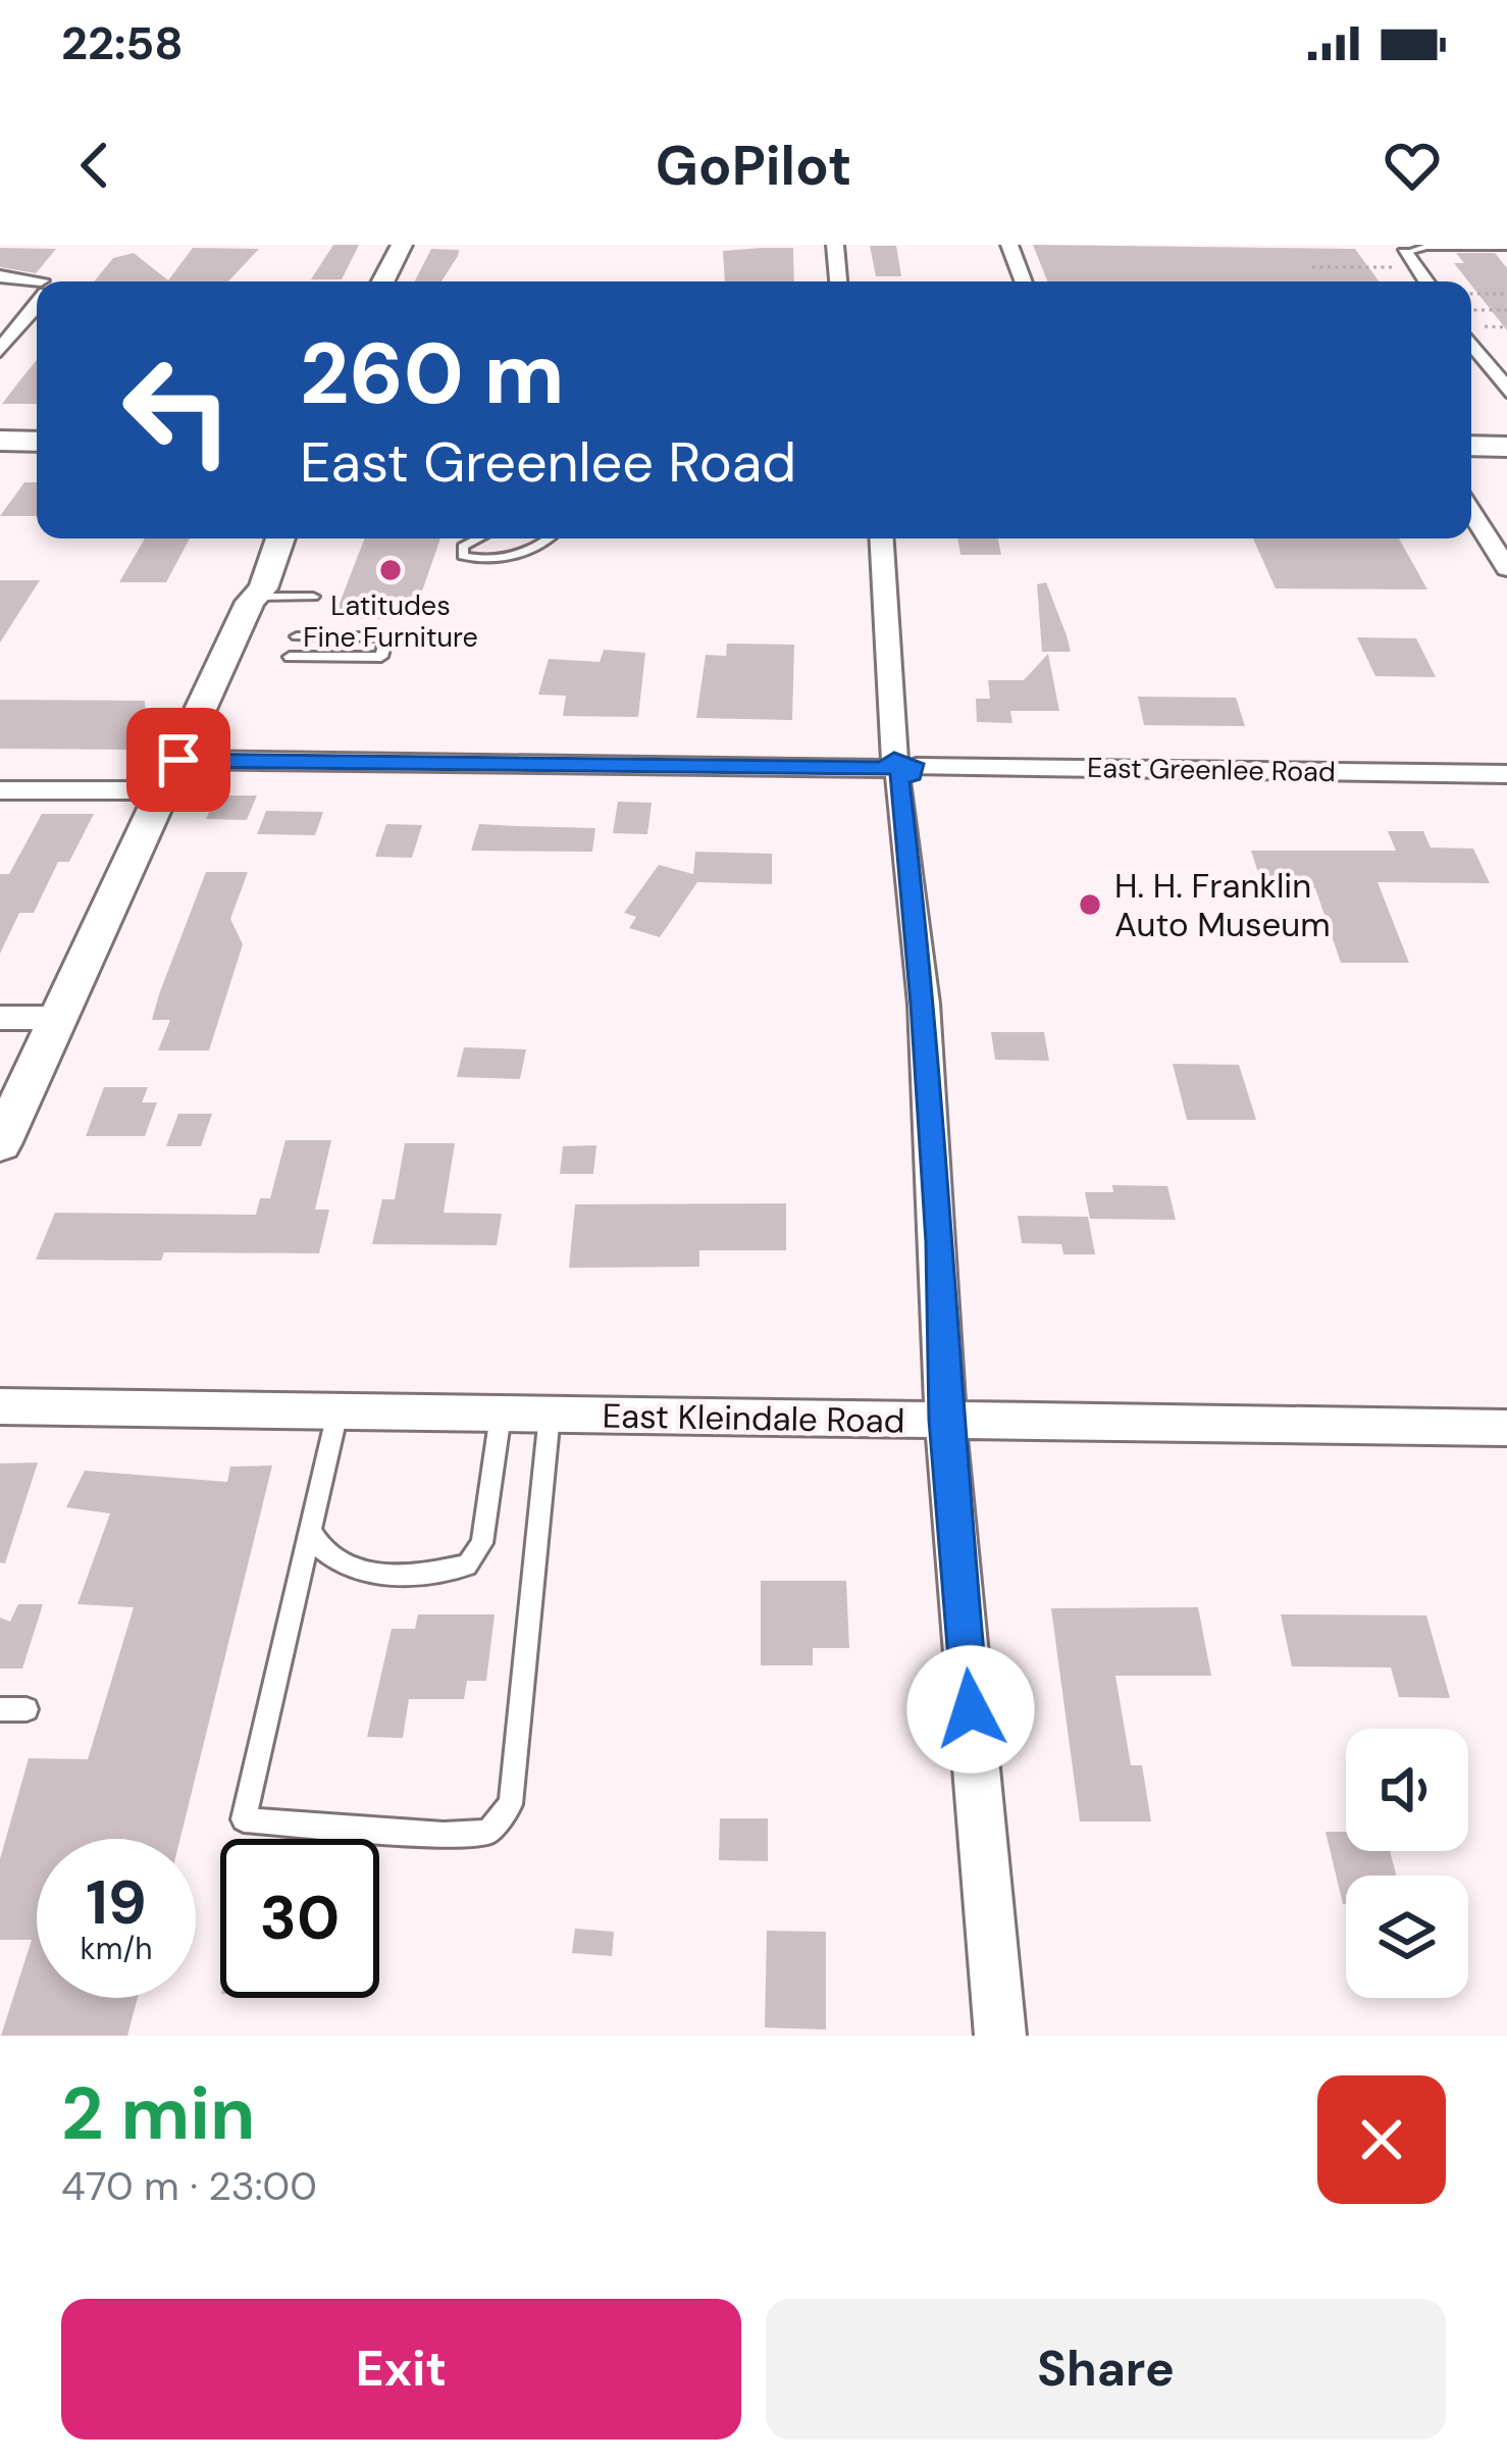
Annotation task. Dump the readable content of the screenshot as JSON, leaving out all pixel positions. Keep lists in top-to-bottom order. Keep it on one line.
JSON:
{"streets":{"street":["East Greenlee Road","East Kleindale Road"]},"places":["Latitudes Fine Furniture","H. H. Franklin Auto Museum"],"page":{"status":"22:58","header":"GoPilot","turn":["260 m","East Greenlee Road"],"speed":"19 km/h","limit":"30","heading":["2 min","470 m · 23:00"],"buttons":["Exit","Share"]}}
